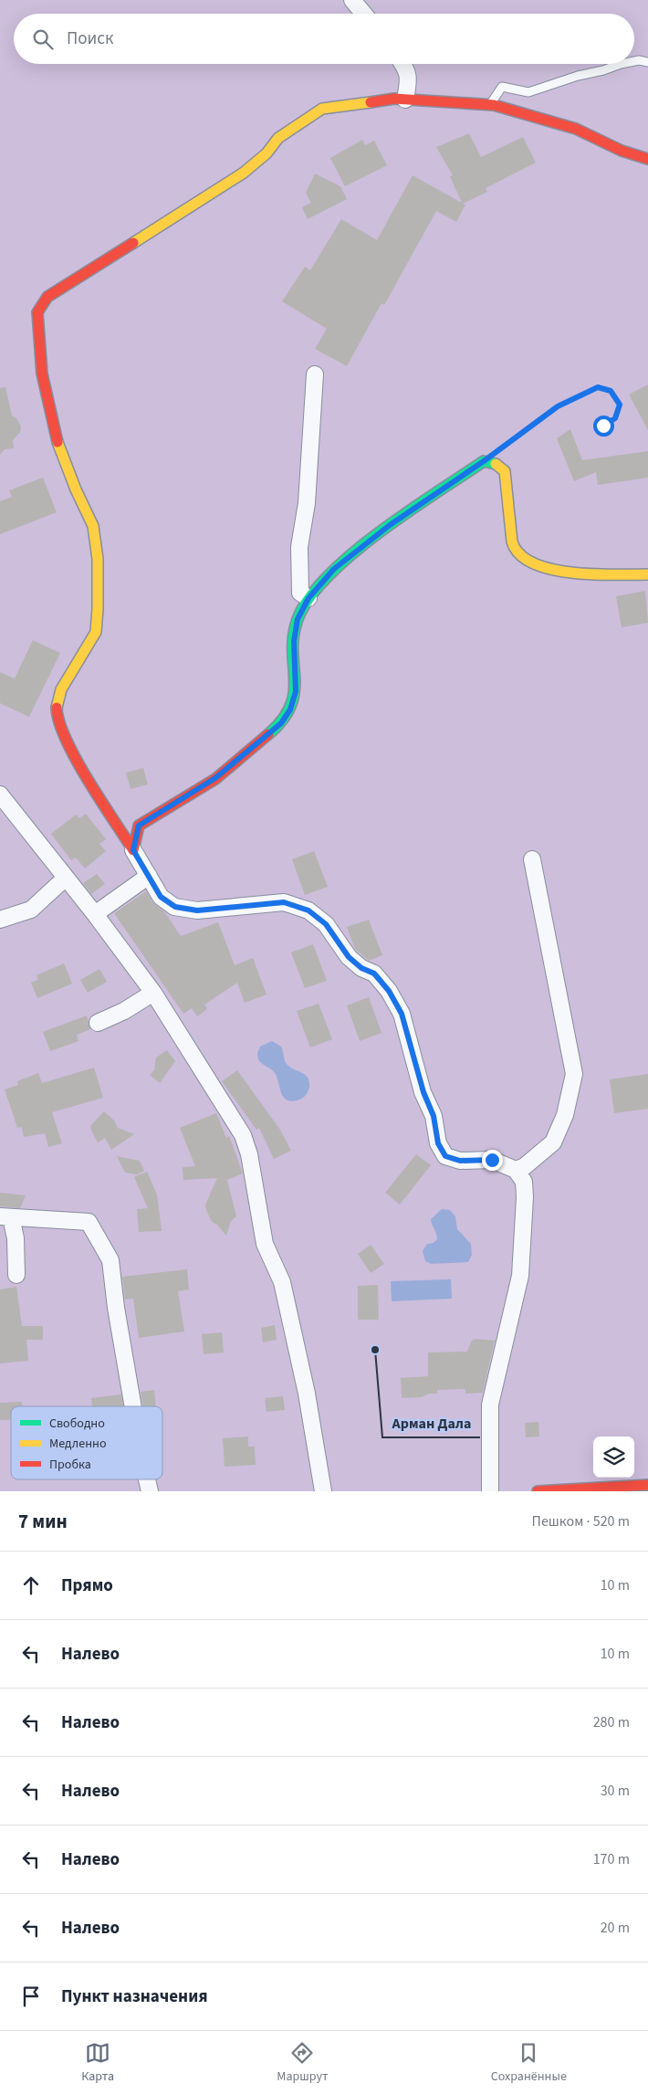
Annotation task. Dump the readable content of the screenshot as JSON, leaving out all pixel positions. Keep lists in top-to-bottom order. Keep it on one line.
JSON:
{"places":["Арман Дала"],"legend":["Свободно","Медленно","Пробка"],"page":{"search":"Поиск","heading":["7 мин","Пешком · 520 m"],"list":[["Прямо","10 m"],["Налево","10 m"],["Налево","280 m"],["Налево","30 m"],["Налево","170 m"],["Налево","20 m"],"Пункт назначения"],"nav":["Карта","Маршрут","Сохранённые"]}}
